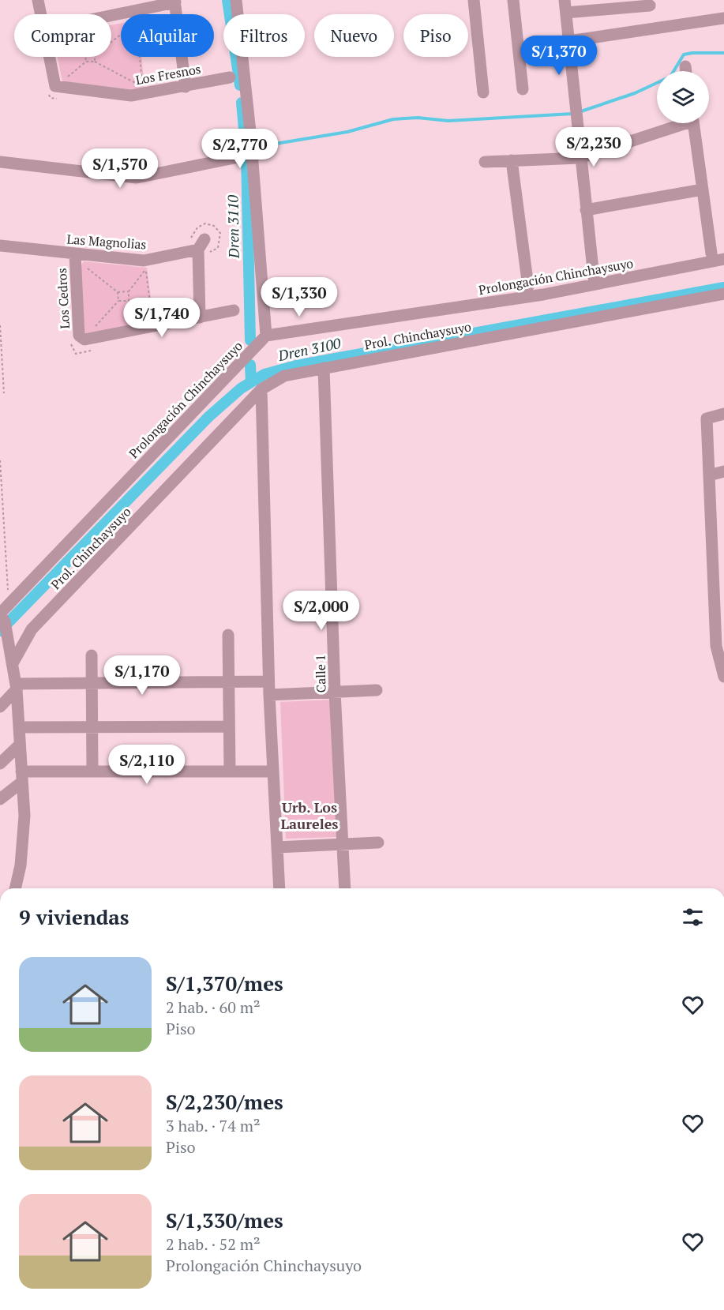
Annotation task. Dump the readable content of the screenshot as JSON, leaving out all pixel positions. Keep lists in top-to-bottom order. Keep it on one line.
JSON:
{"streets":{"street":["Los Fresnos","Las Magnolias","Prolongación Chinchaysuyo","Los Cedros","Prol. Chinchaysuyo","Calle 1"]},"crossings":[["Las Magnolias","Los Cedros"],["Prol. Chinchaysuyo","Calle 1"]],"districts":["Urb. Los Laureles"],"water":["Dren 3110","Dren 3100"],"page":{"chip":["Comprar","Alquilar","Filtros","Nuevo","Piso"],"price":["S/1,370","S/2,230","S/2,770","S/1,570","S/1,330","S/1,740","S/2,000","S/1,170","S/2,110"],"heading":"9 viviendas","list":[{"name":"S/1,370/mes","note":"2 hab. · 60 m² · Piso"},{"name":"S/2,230/mes","note":"3 hab. · 74 m² · Piso"},{"name":"S/1,330/mes","note":"2 hab. · 52 m² · Prolongación Chinchaysuyo"}]}}
